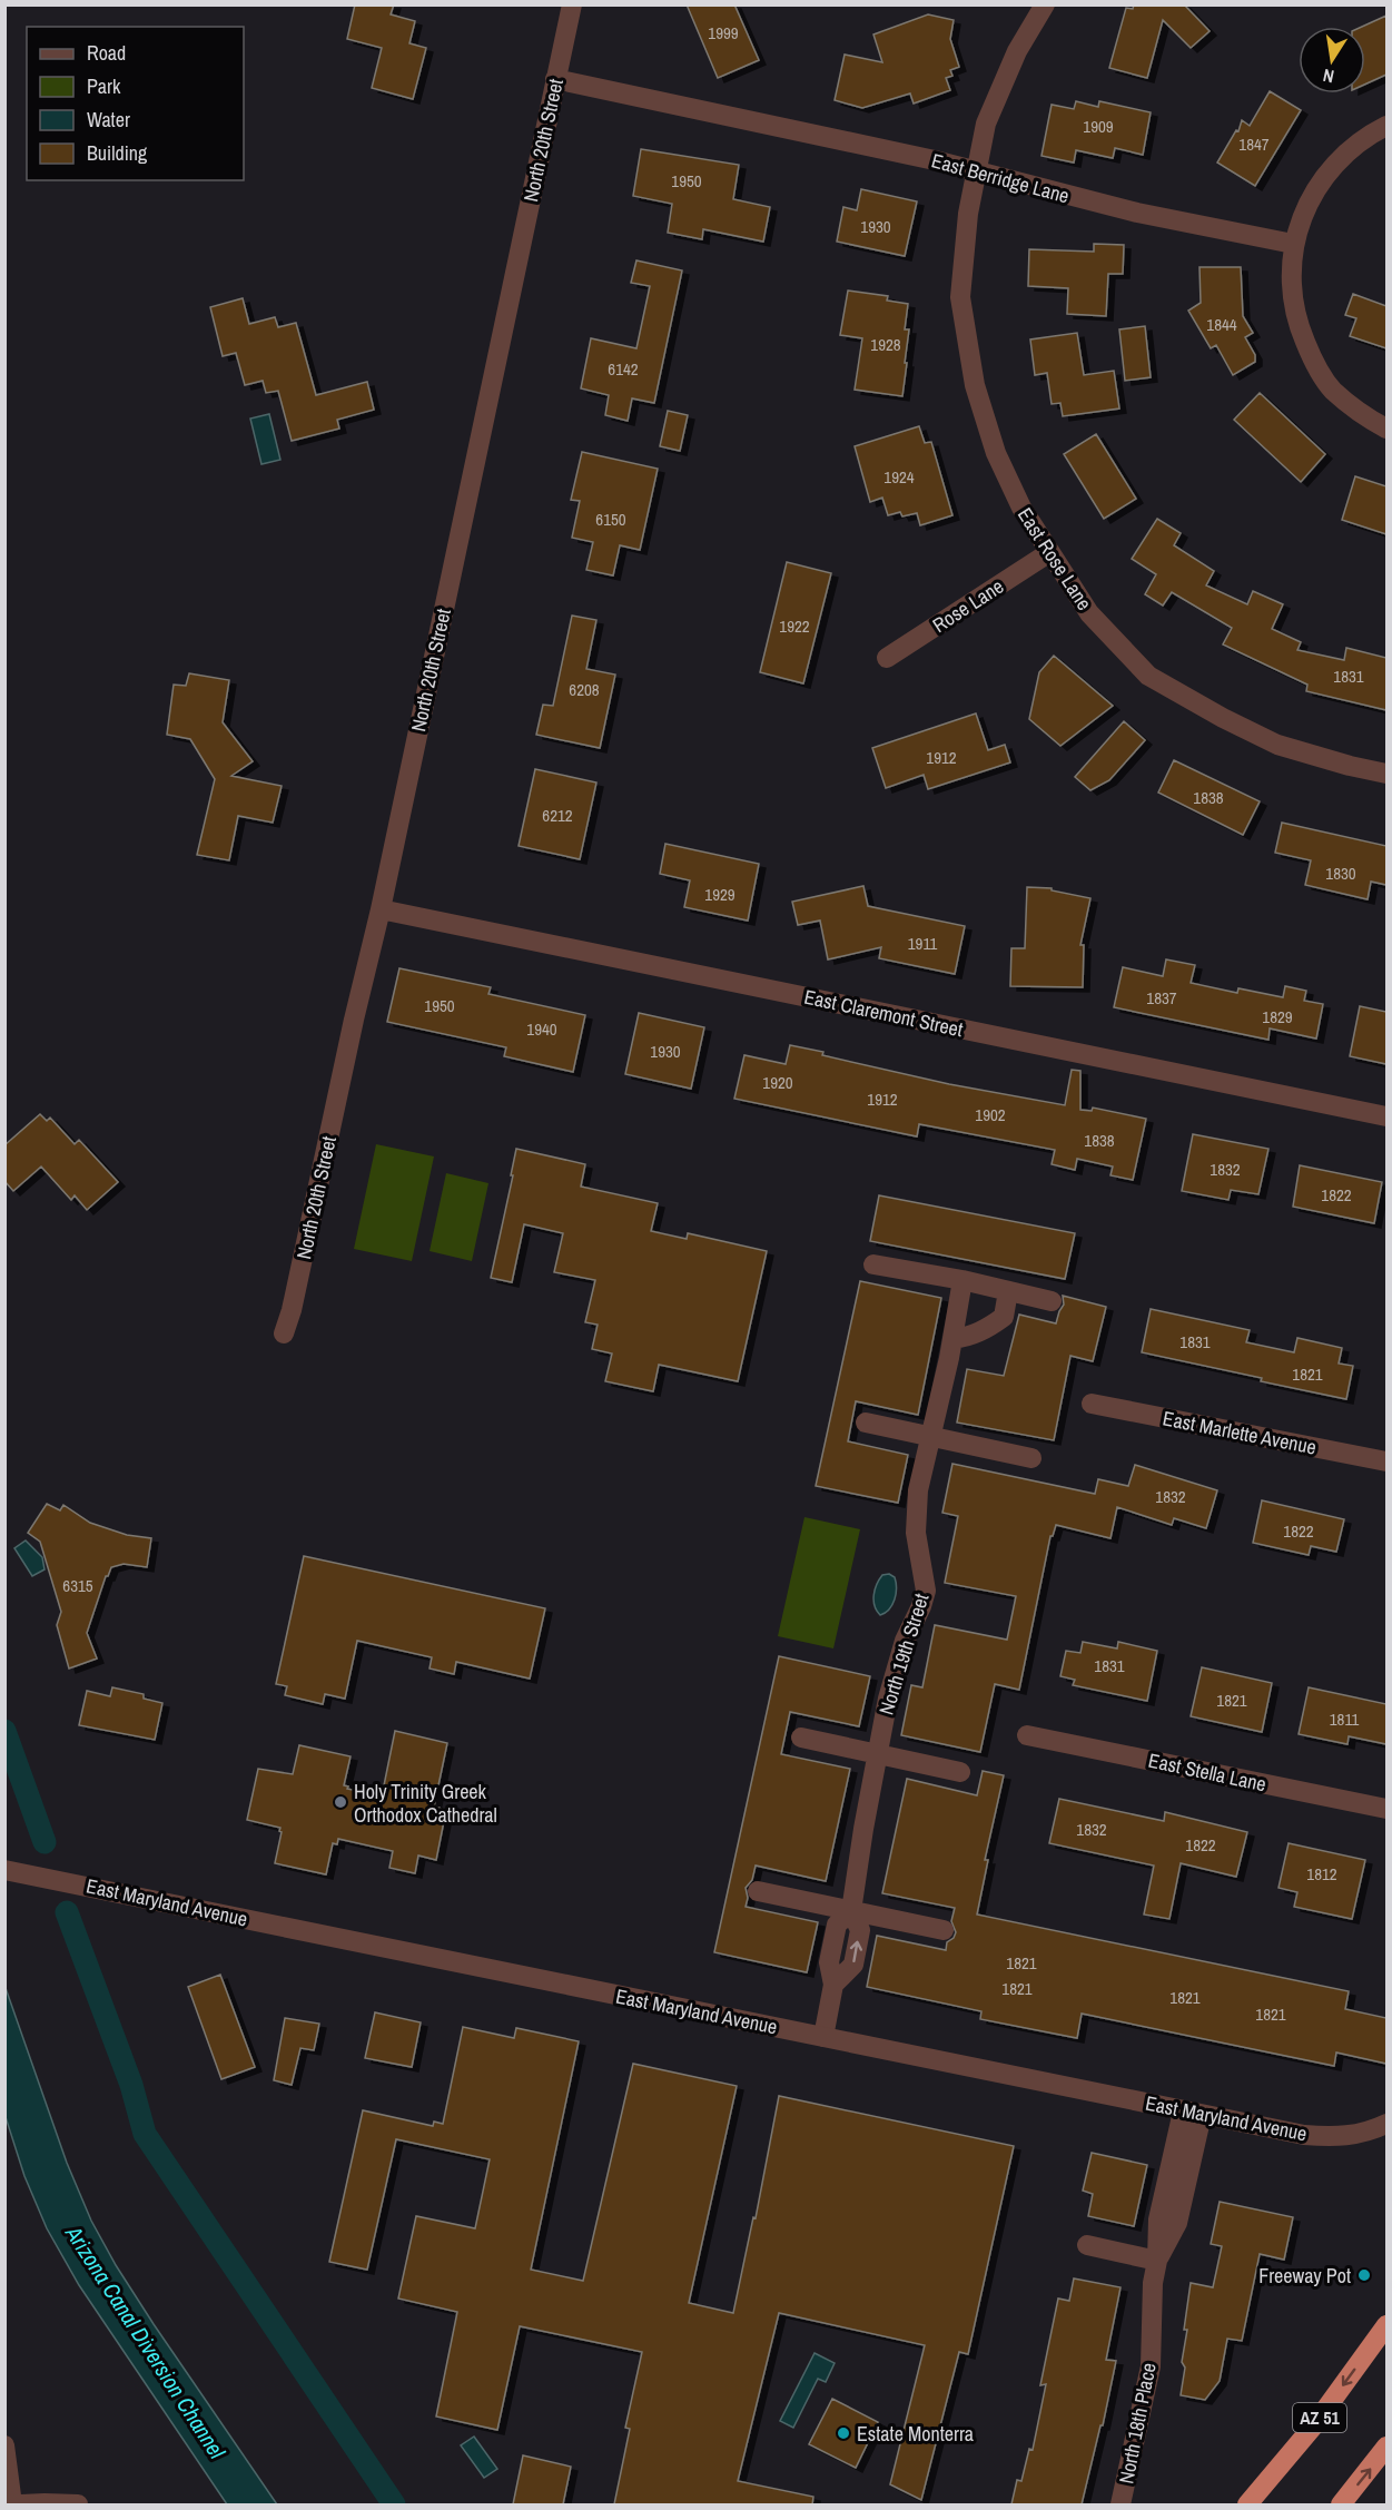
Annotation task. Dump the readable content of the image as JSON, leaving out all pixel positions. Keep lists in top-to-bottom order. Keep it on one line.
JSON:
{"streets":{"highway":["AZ 51"],"street":["North 20th Street","East Berridge Lane","East Rose Lane","Rose Lane","East Claremont Street","East Marlette Avenue","North 19th Street","East Stella Lane","East Maryland Avenue","North 18th Place"]},"crossings":[["North 20th Street","East Berridge Lane"],["North 20th Street","East Claremont Street"],["East Berridge Lane","East Rose Lane"],["East Rose Lane","Rose Lane"],["North 19th Street","East Maryland Avenue"],["East Maryland Avenue","North 18th Place"]],"water":["Arizona Canal Diversion Channel"],"places":["Holy Trinity Greek Orthodox Cathedral","Freeway Pot","Estate Monterra"],"house_numbers":["1999","1909","1847","1950","1930","1844","1928","6142","1924","6150","1922","1831","6208","1912","1838","6212","1830","1929","1911","1837","1950","1829","1940","1930","1920","1912","1902","1838","1832","1822","1831","1821","1832","1822","6315","1831","1821","1811","1832","1822","1812","1821","1821","1821","1821"],"legend":["Road","Park","Water","Building"],"north":"bottom"}
